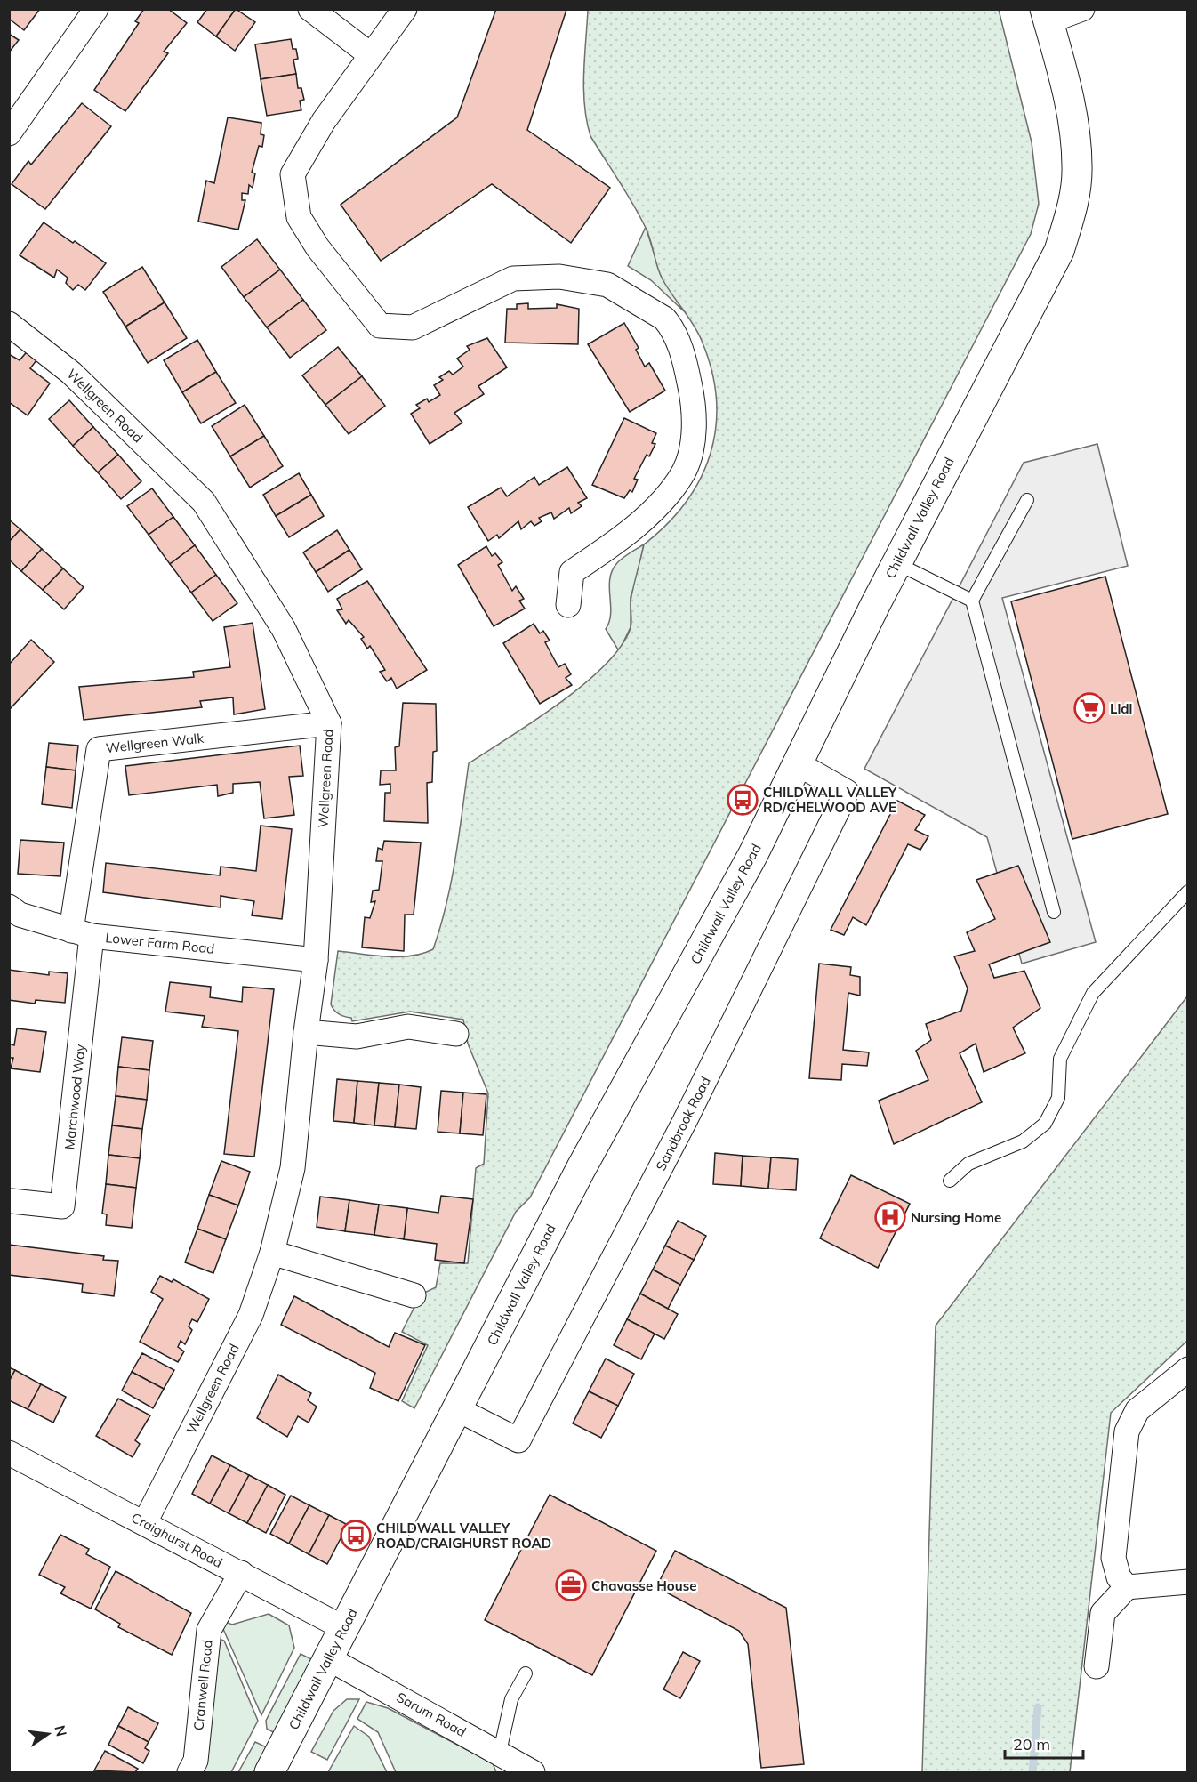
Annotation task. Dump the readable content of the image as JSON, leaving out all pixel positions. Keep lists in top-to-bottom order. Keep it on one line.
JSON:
{"streets":{"main road":["Childwall Valley Road"],"street":["Wellgreen Road","Wellgreen Walk","Lower Farm Road","Marchwood Way","Sandbrook Road","Craighurst Road","Cranwell Road","Sarum Road"]},"crossings":[["Wellgreen Road","Wellgreen Walk"],["Wellgreen Road","Lower Farm Road"],["Wellgreen Road","Craighurst Road"],["Childwall Valley Road","Sandbrook Road"],["Childwall Valley Road","Craighurst Road"],["Childwall Valley Road","Sarum Road"],["Wellgreen Walk","Lower Farm Road"],["Wellgreen Walk","Marchwood Way"],["Lower Farm Road","Marchwood Way"],["Craighurst Road","Cranwell Road"]],"places":{"supermarket":["Lidl"],"bus stop":["CHILDWALL VALLEY RD/CHELWOOD AVE","CHILDWALL VALLEY ROAD/CRAIGHURST ROAD"],"hospital":["Nursing Home"],"office":["Chavasse House"]},"scale_bar":"20 m","north":"right"}
